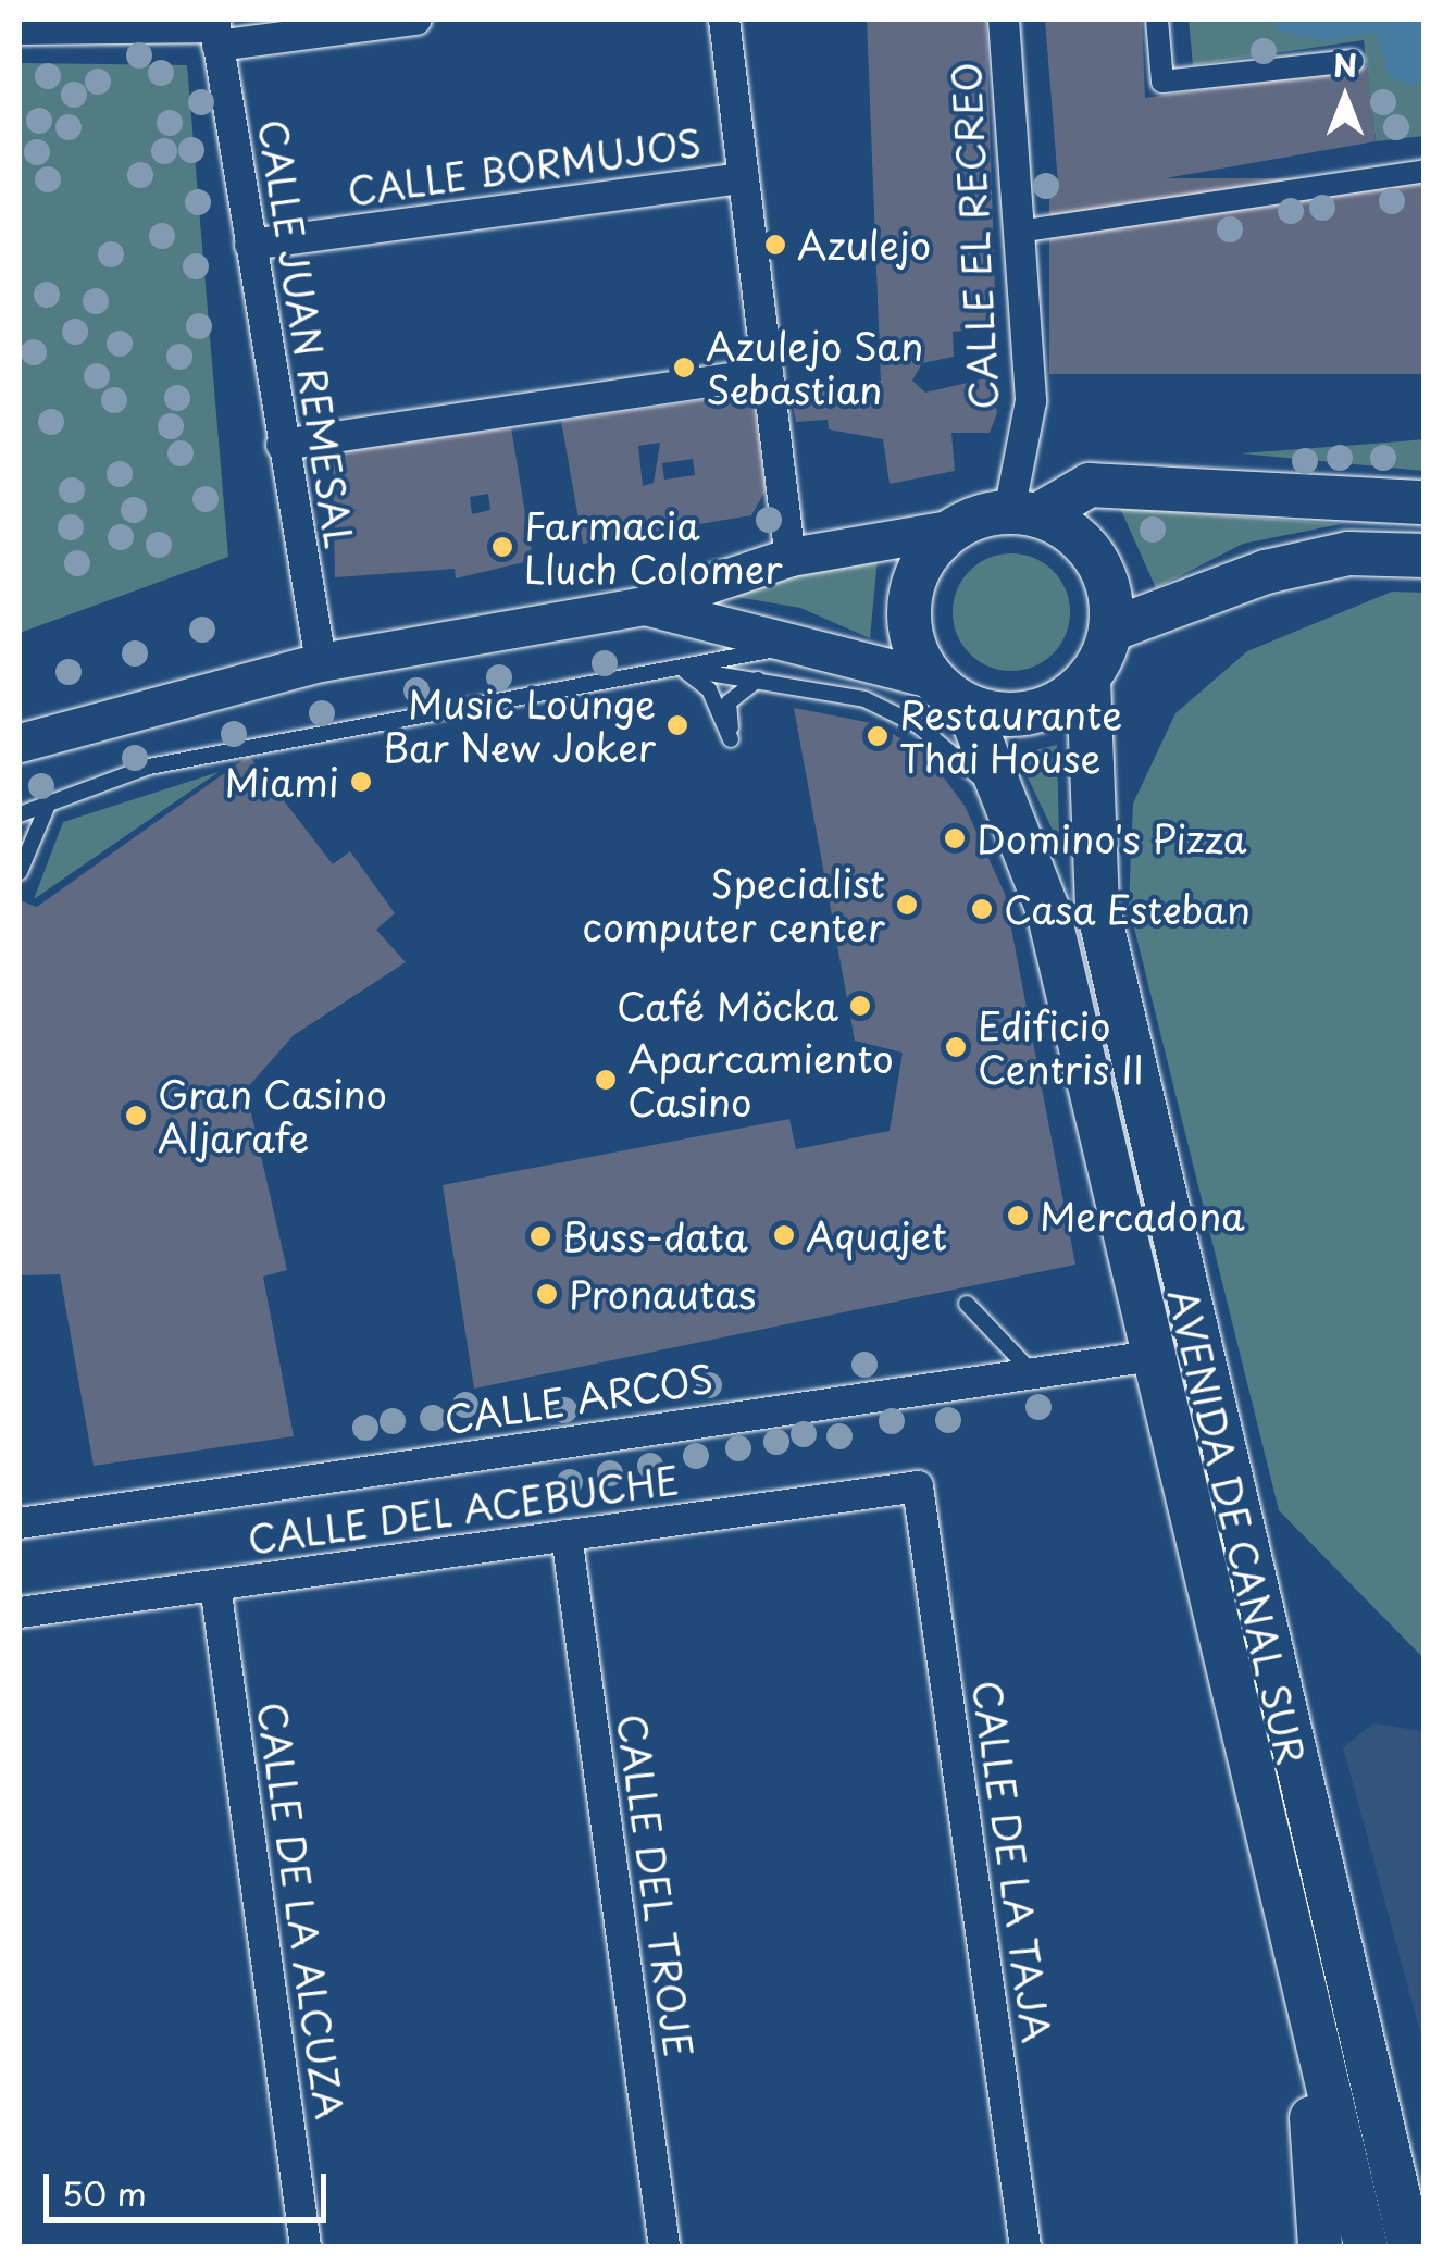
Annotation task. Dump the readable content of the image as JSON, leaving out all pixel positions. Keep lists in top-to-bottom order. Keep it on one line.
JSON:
{"streets":{"main road":["AVENIDA DE CANAL SUR"],"street":["CALLE BORMUJOS","CALLE EL RECREO","CALLE JUAN REMESAL","CALLE ARCOS","CALLE DEL ACEBUCHE","CALLE DE LA TAJA","CALLE DEL TROJE","CALLE DE LA ALCUZA"]},"crossings":[["CALLE BORMUJOS","CALLE JUAN REMESAL"],["CALLE EL RECREO","AVENIDA DE CANAL SUR"],["CALLE ARCOS","AVENIDA DE CANAL SUR"],["CALLE DEL ACEBUCHE","CALLE DE LA TAJA"],["CALLE DEL ACEBUCHE","CALLE DEL TROJE"],["CALLE DEL ACEBUCHE","CALLE DE LA ALCUZA"]],"places":["Azulejo","Azulejo San Sebastian","Farmacia Lluch Colomer","Music Lounge Bar New Joker","Restaurante Thai House","Miami","Domino's Pizza","Specialist computer center","Casa Esteban","Café Möcka","Edificio Centris II","Aparcamiento Casino","Gran Casino Aljarafe","Mercadona","Aquajet","Buss-data","Pronautas"],"scale_bar":"50 m","north":"top"}
